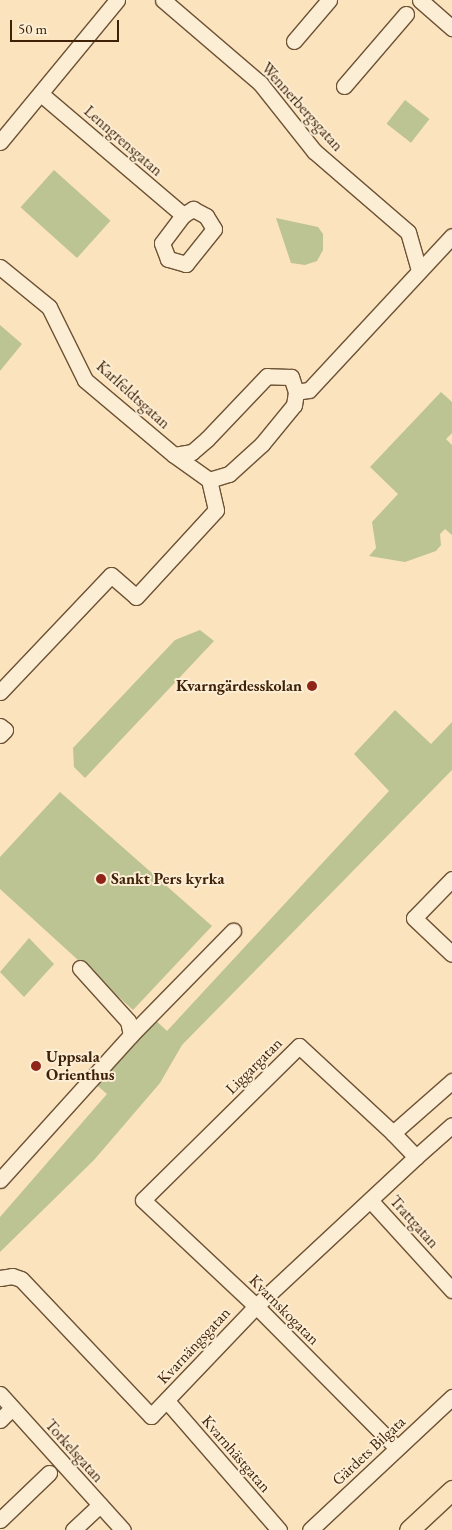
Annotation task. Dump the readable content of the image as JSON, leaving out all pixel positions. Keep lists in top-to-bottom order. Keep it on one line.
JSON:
{"streets":{"street":["Wennerbergsgatan","Lenngrensgatan","Karlfeldtsgatan","Liggargatan","Trattgatan","Kvarnskogatan","Kvarnängsgatan","Torkelsgatan","Gärdets Bilgata","Kvarnhästgatan"]},"crossings":[["Liggargatan","Kvarnskogatan"],["Trattgatan","Kvarnängsgatan"],["Kvarnskogatan","Kvarnängsgatan"],["Kvarnskogatan","Gärdets Bilgata"],["Kvarnängsgatan","Kvarnhästgatan"]],"places":["Kvarngärdesskolan","Sankt Pers kyrka","Uppsala Orienthus"],"scale_bar":"50 m"}
